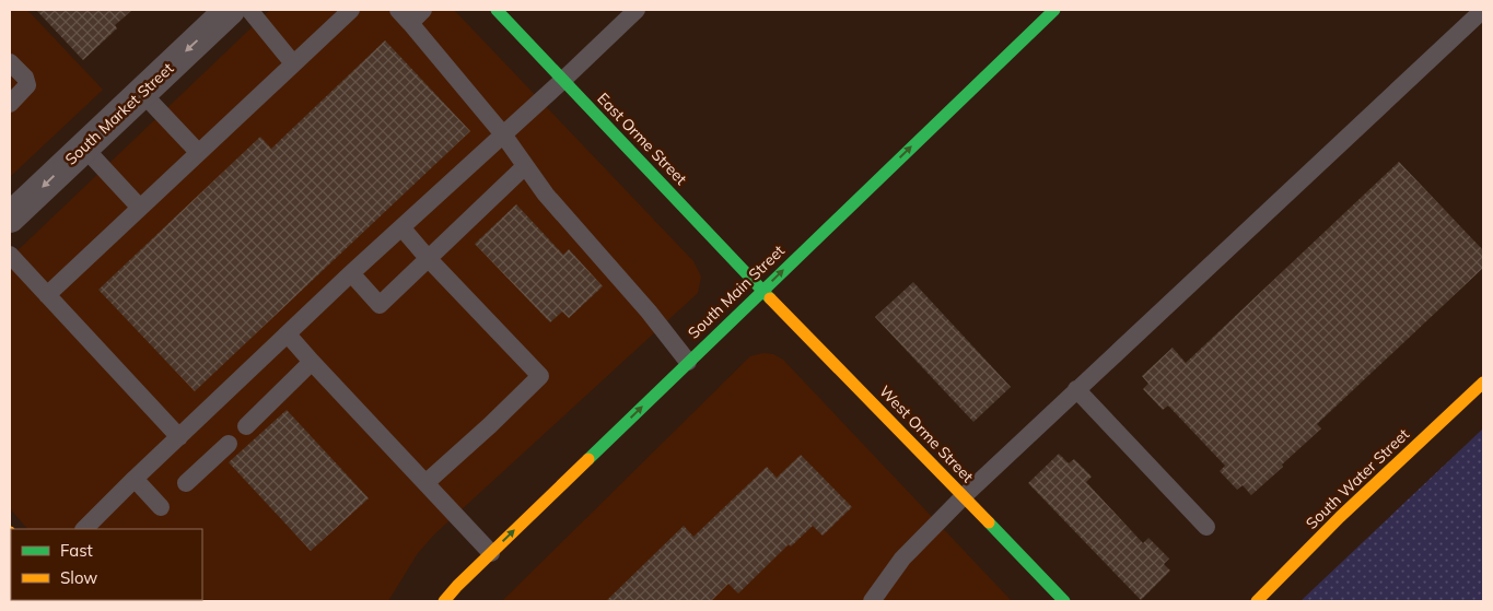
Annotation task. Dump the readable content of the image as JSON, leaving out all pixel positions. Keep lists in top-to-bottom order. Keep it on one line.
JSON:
{"streets":{"street":["South Market Street","East Orme Street","South Main Street","West Orme Street","South Water Street"]},"crossings":[["East Orme Street","South Main Street"],["East Orme Street","West Orme Street"],["South Main Street","West Orme Street"]],"one_way":["South Market Street","South Main Street"],"legend":["Fast","Slow"]}
